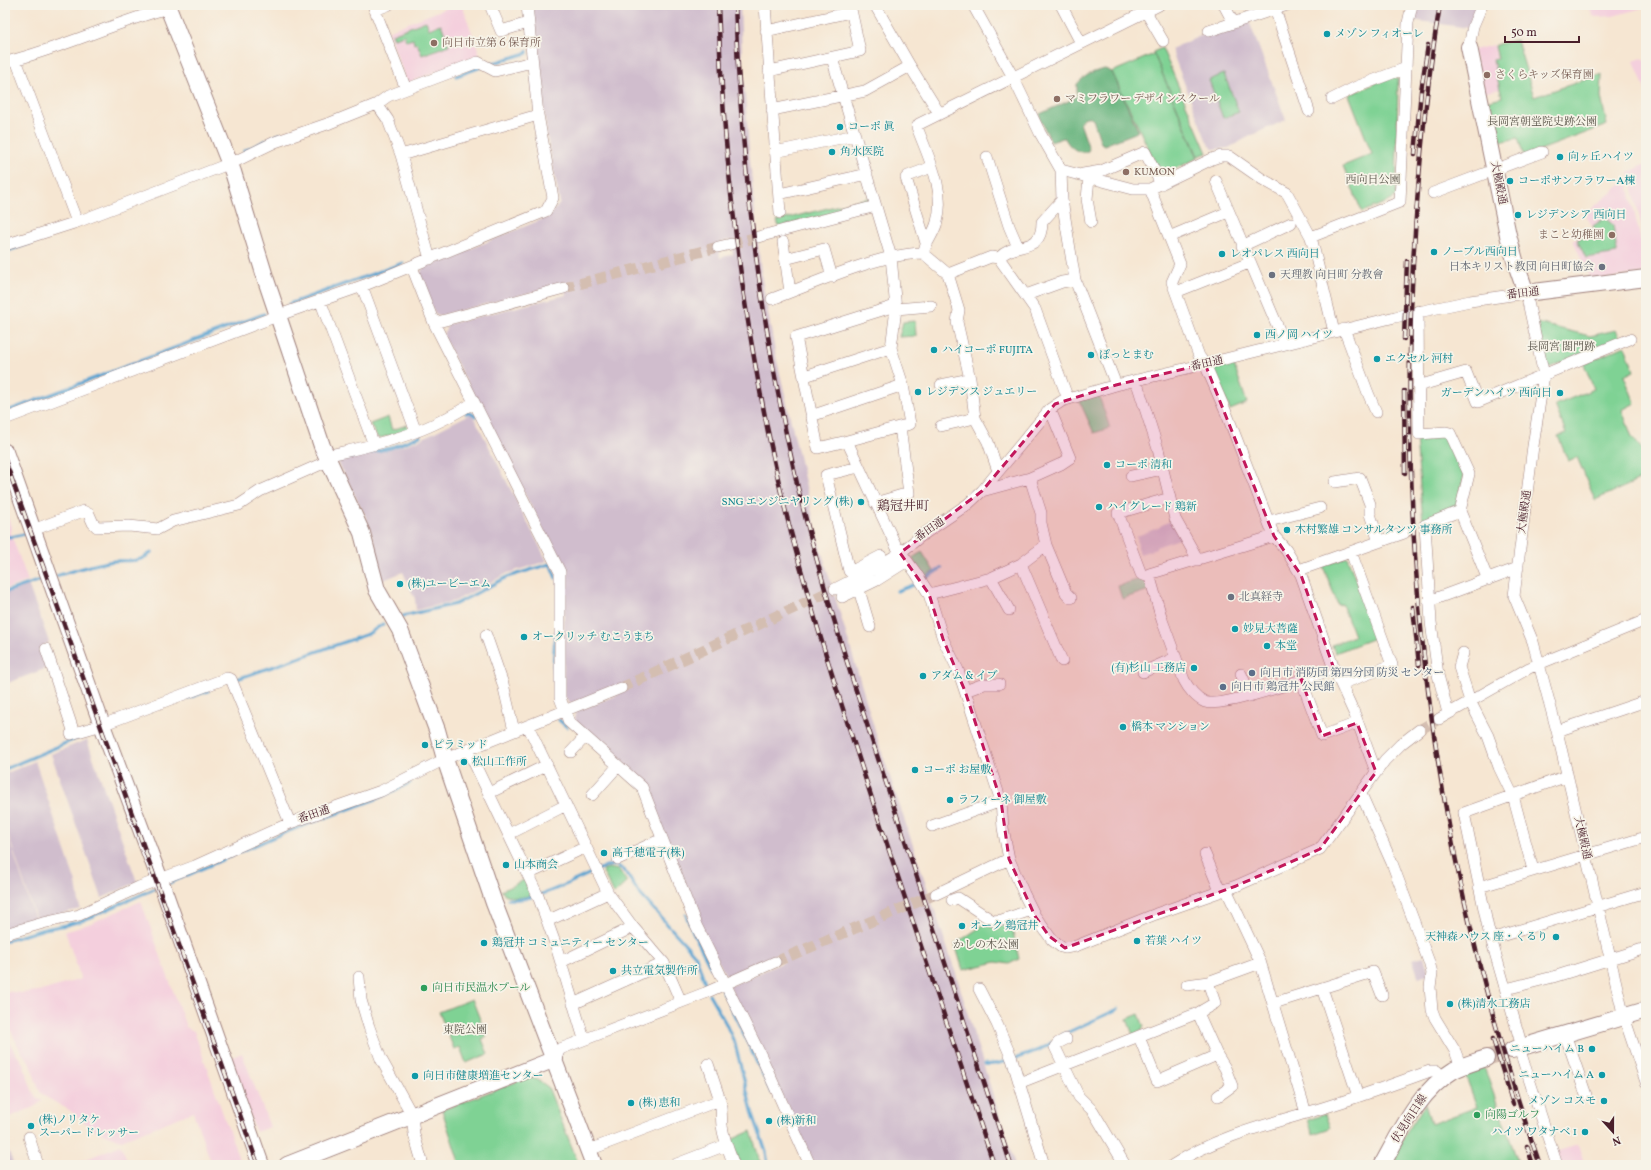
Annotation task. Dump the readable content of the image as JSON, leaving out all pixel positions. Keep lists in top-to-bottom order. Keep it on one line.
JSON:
{"streets":{"street":["大極殿通","番田通","伏見向日線"]},"crossings":[["大極殿通","番田通"]],"districts":["鶏冠井町"],"parks":["長岡宮朝堂院史跡公園","西向日公園","長岡宮 閤門跡","かしの木公園","東院公園"],"places":["メゾン フィオーレ","向日市立第６保育所","さくらキッズ保育園","マミフラワー デザインスクール","コーポ 眞","角水医院","向ヶ丘ハイツ","KUMON","コーポサンフラワーA棟","レジデンシア 西向日","まこと幼稚園","ノーブル西向日","レオパレス 西向日","日本キリスト教団 向日町協会","天理教 向日町 分教會","西ノ岡 ハイツ","ハイコーポ FUJITA","ぽっとまむ","エクセル 河村","レジデンス ジュエリー","ガーデンハイツ 西向日","コーポ 清和","SNG エンジニヤリング (株)","ハイグレード 鶏新","木村繁雄 コンサルタンツ 事務所","(株)ユービーエム","北真経寺","妙見大菩薩","オークリッチ むこうまち","本堂","(有)杉山 工務店","向日市 消防団 第四分団 防災 センター","アダム & イブ","向日市 鶏冠井 公民館","橋本 マンション","ピラミッド","松山工作所","コーポ お屋敷","ラフィーネ 御屋敷","高千穂電子(株)","山本商会","オーク 鶏冠井","天神森ハウス 座・くるり","若葉 ハイツ","鶏冠井 コミュニティー センター","共立電気製作所","向日市民温水プール","(株)清水工務店","ニューハイム B","ニューハイム A","向日市健康増進センター","メゾン コスモ","(株) 恵和","向陽ゴルフ","(株)新和","(株)ノリタケ スーパー ドレッサー","ハイツ ワタナベ 1"],"scale_bar":"50 m","north":"bottom"}
